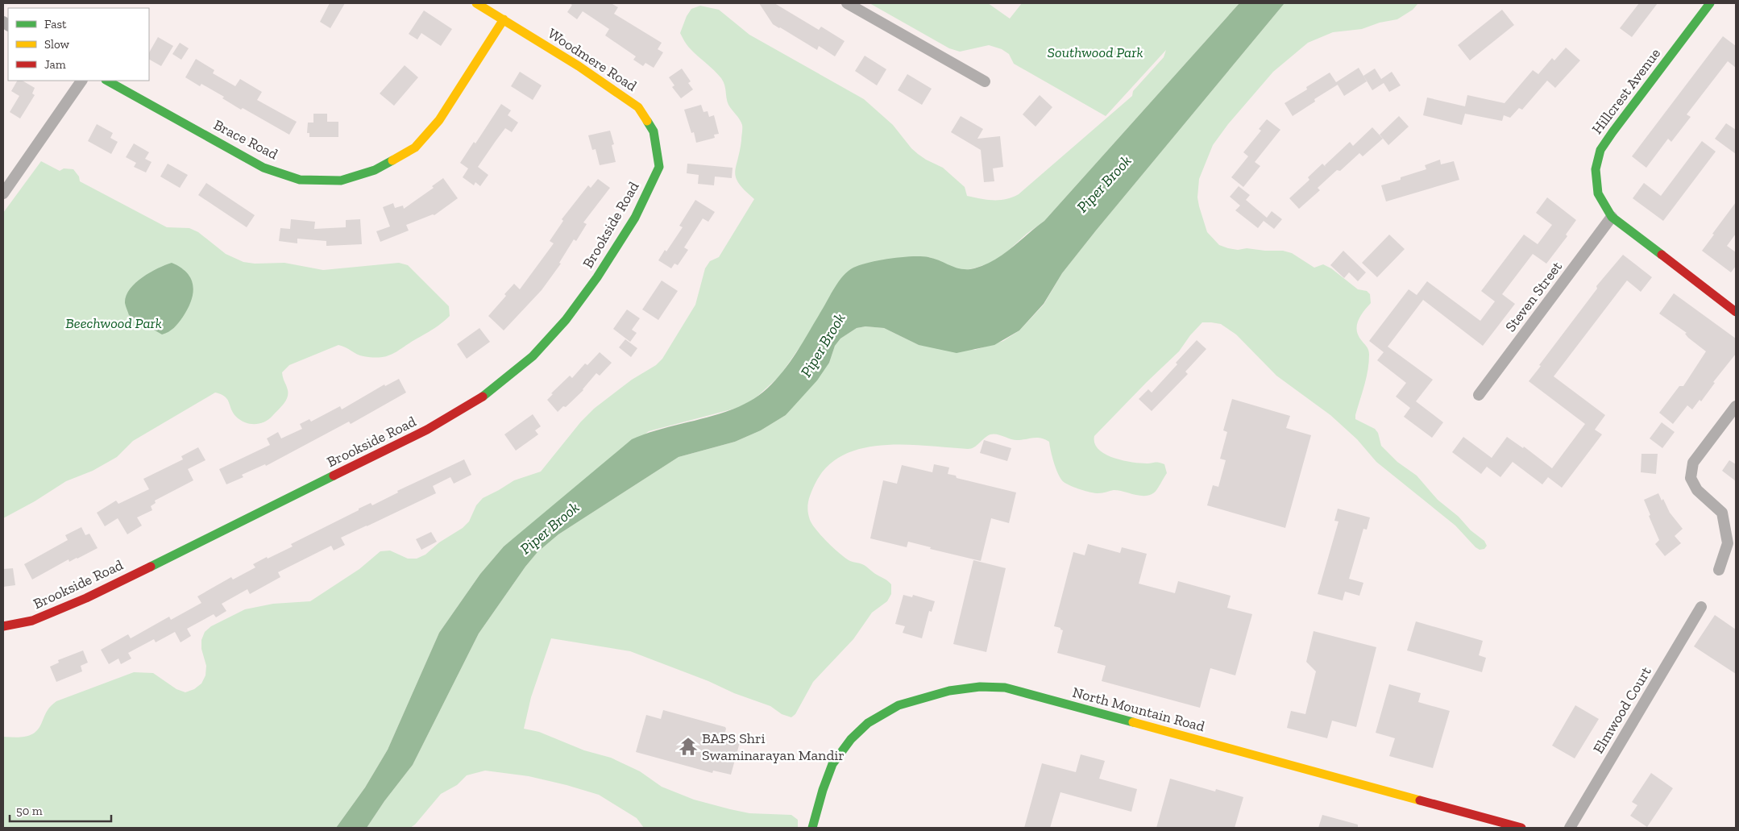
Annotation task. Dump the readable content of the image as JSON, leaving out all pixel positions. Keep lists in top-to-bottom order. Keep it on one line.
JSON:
{"streets":{"street":["Woodmere Road","Hillcrest Avenue","Brace Road","Brookside Road","Steven Street","North Mountain Road","Elmwood Court"]},"crossings":[["Woodmere Road","Brace Road"],["Woodmere Road","Brookside Road"],["Hillcrest Avenue","Steven Street"]],"water":["Piper Brook"],"parks":["Southwood Park","Beechwood Park"],"places":{"temple":["BAPS Shri Swaminarayan Mandir"]},"legend":["Fast","Slow","Jam"],"scale_bar":"50 m"}
